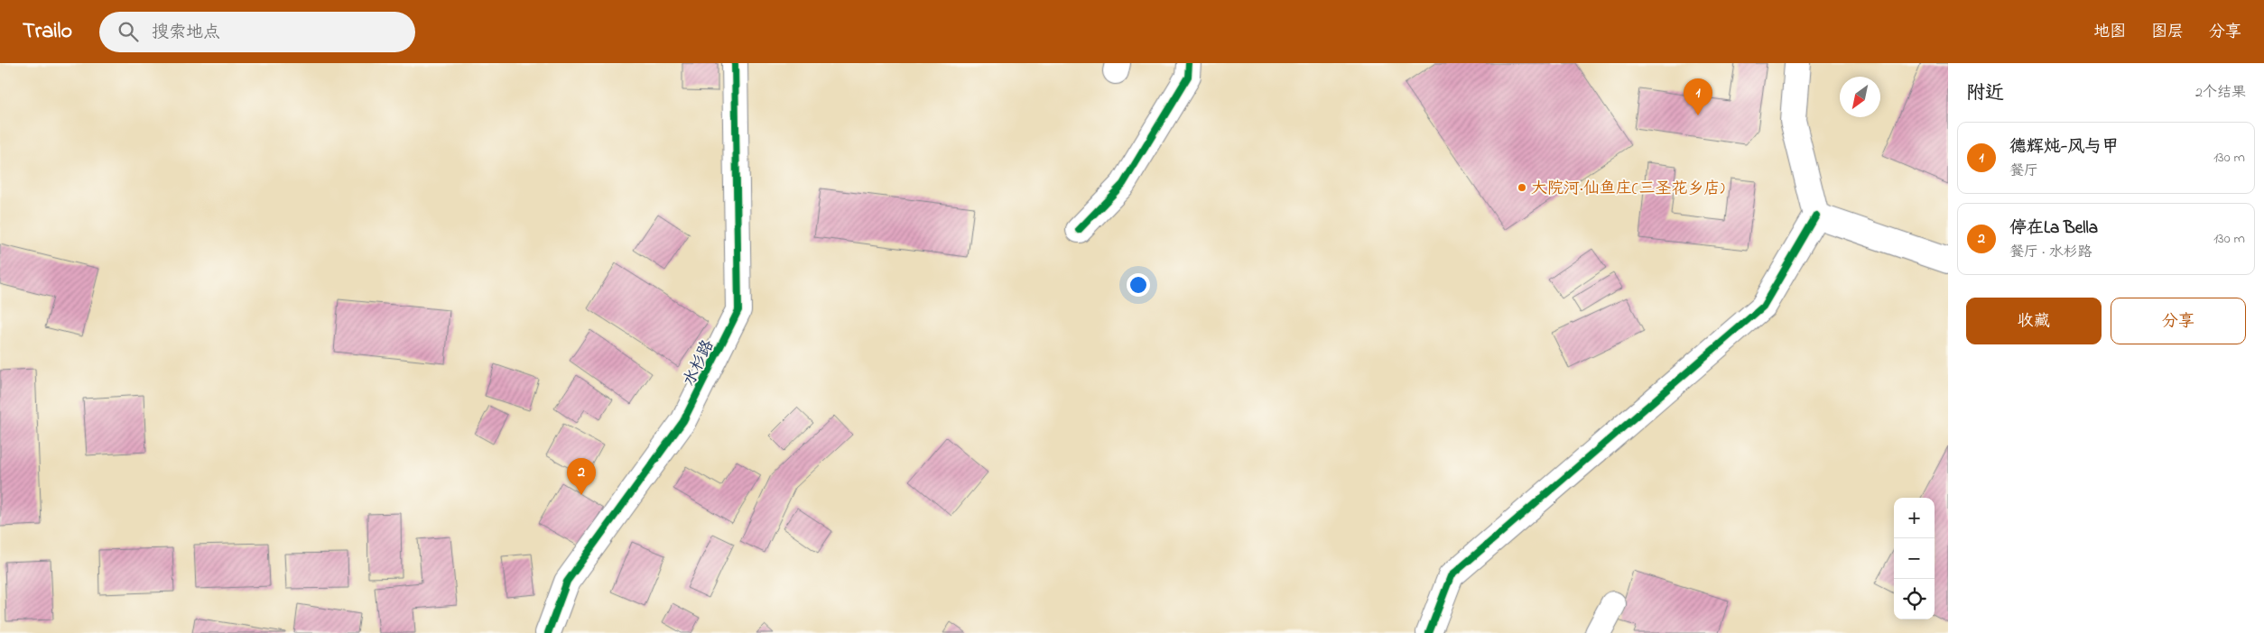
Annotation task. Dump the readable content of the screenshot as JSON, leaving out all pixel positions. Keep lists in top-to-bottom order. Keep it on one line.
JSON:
{"streets":{"street":["水杉路"]},"places":["大院河·仙鱼庄(三圣花乡店)"],"north":"bottom left","page":{"header":"Trailo","search":"搜索地点","nav":["地图","图层","分享"],"heading":["附近","2个结果"],"pins":["1","2"],"list":[{"mark":"1","name":"德辉炖-风与甲","note":"餐厅","value":"130 m"},{"mark":"2","name":"停在La Bella","note":"餐厅 · 水杉路","value":"130 m"}],"buttons":["收藏","分享"],"map_buttons":["+","−"]}}
